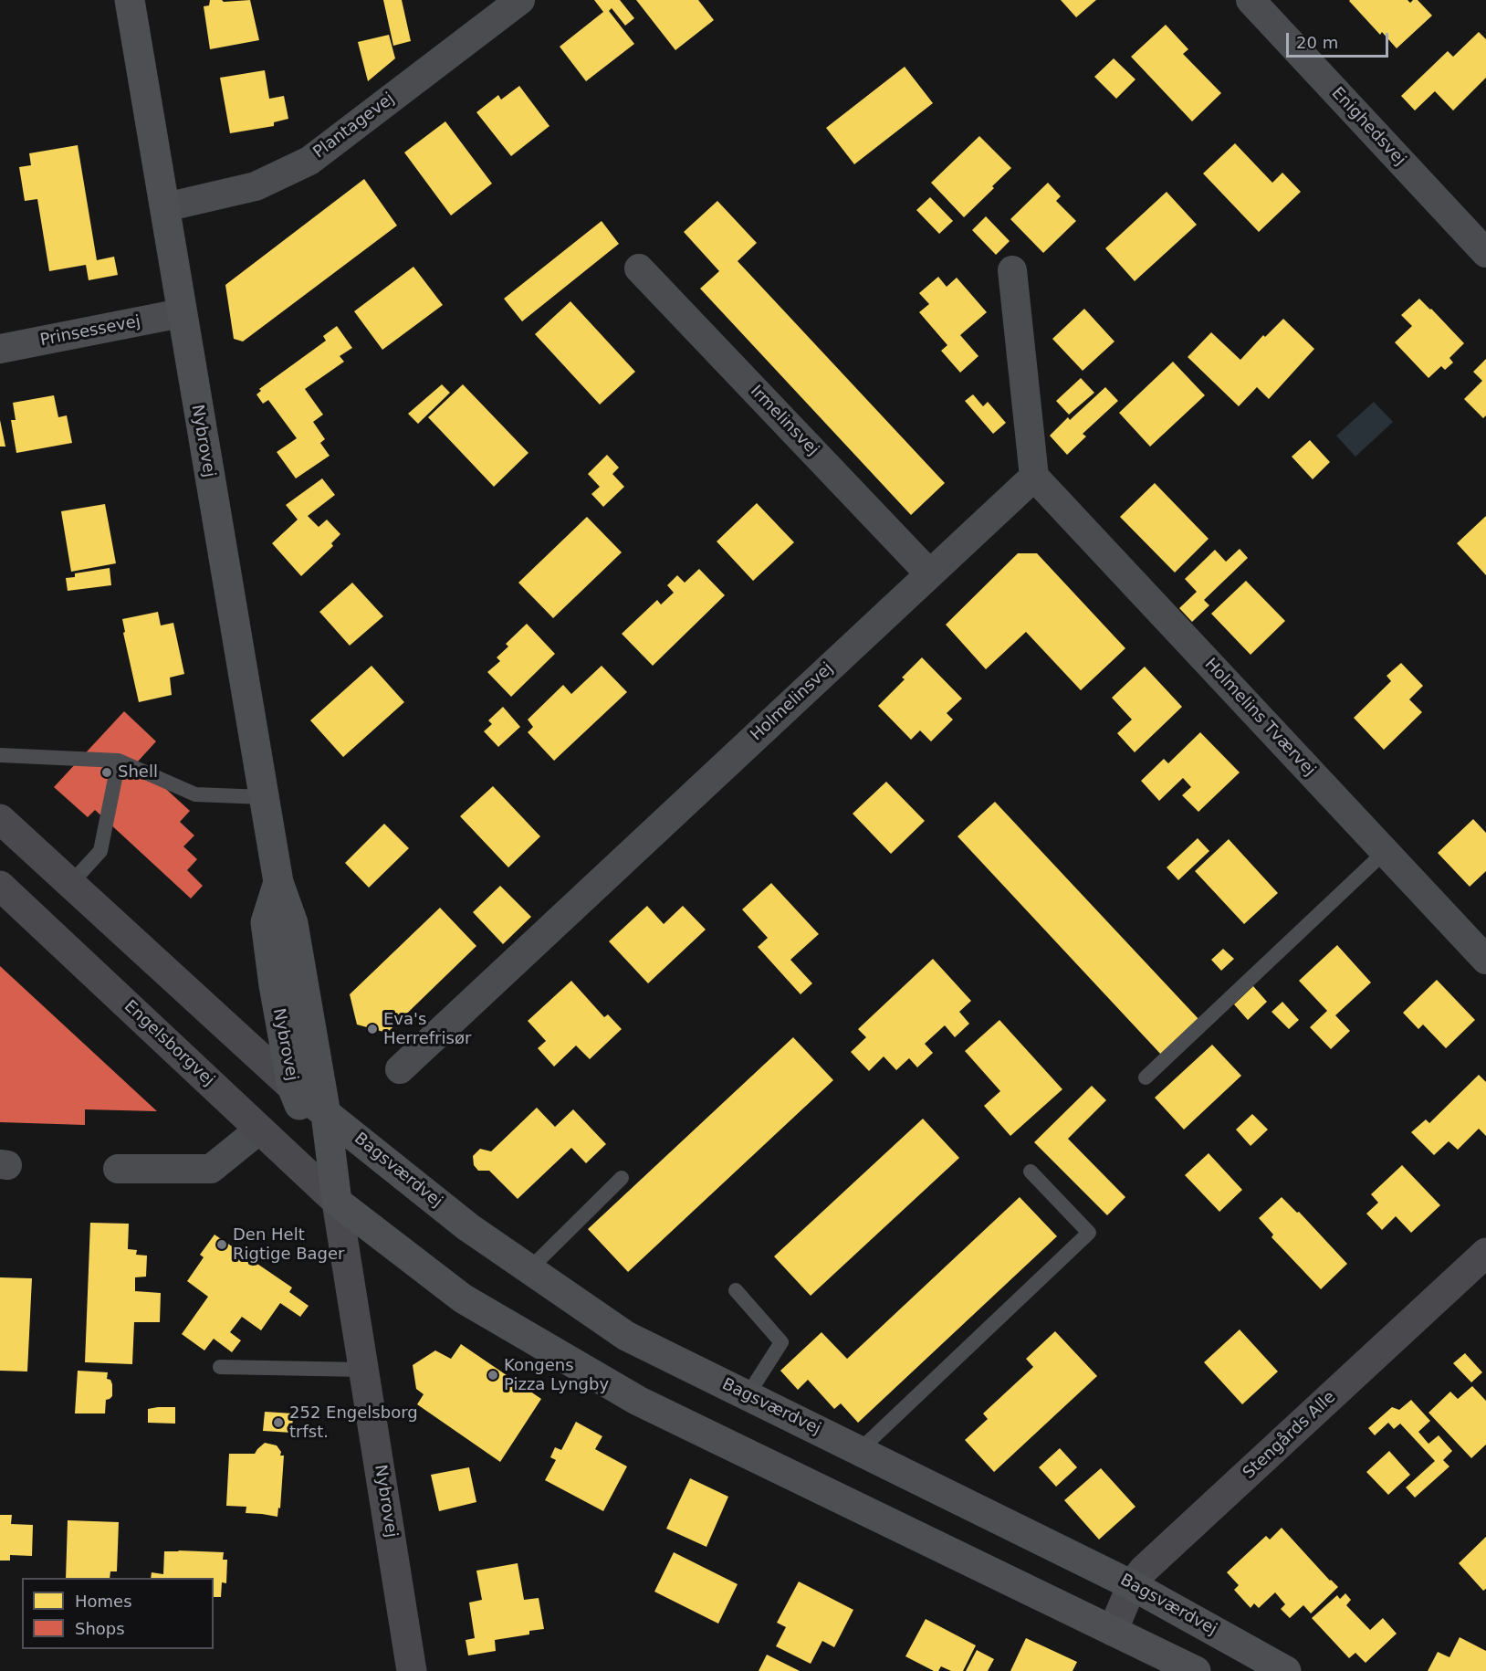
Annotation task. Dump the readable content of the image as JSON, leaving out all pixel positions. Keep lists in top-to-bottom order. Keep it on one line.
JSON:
{"streets":{"main road":["Nybrovej","Bagsværdvej"],"street":["Plantagevej","Enighedsvej","Prinsessevej","Irmelinsvej","Holmelinsvej","Holmelins Tværvej","Engelsborgvej","Stengårds Alle"]},"crossings":[["Plantagevej","Nybrovej"],["Prinsessevej","Nybrovej"],["Irmelinsvej","Holmelinsvej"],["Nybrovej","Engelsborgvej"],["Nybrovej","Bagsværdvej"],["Holmelinsvej","Holmelins Tværvej"],["Bagsværdvej","Stengårds Alle"]],"places":["Shell","Eva's Herrefrisør","Den Helt Rigtige Bager","Kongens Pizza Lyngby","252 Engelsborg trfst."],"legend":["Homes","Shops"],"scale_bar":"20 m"}
